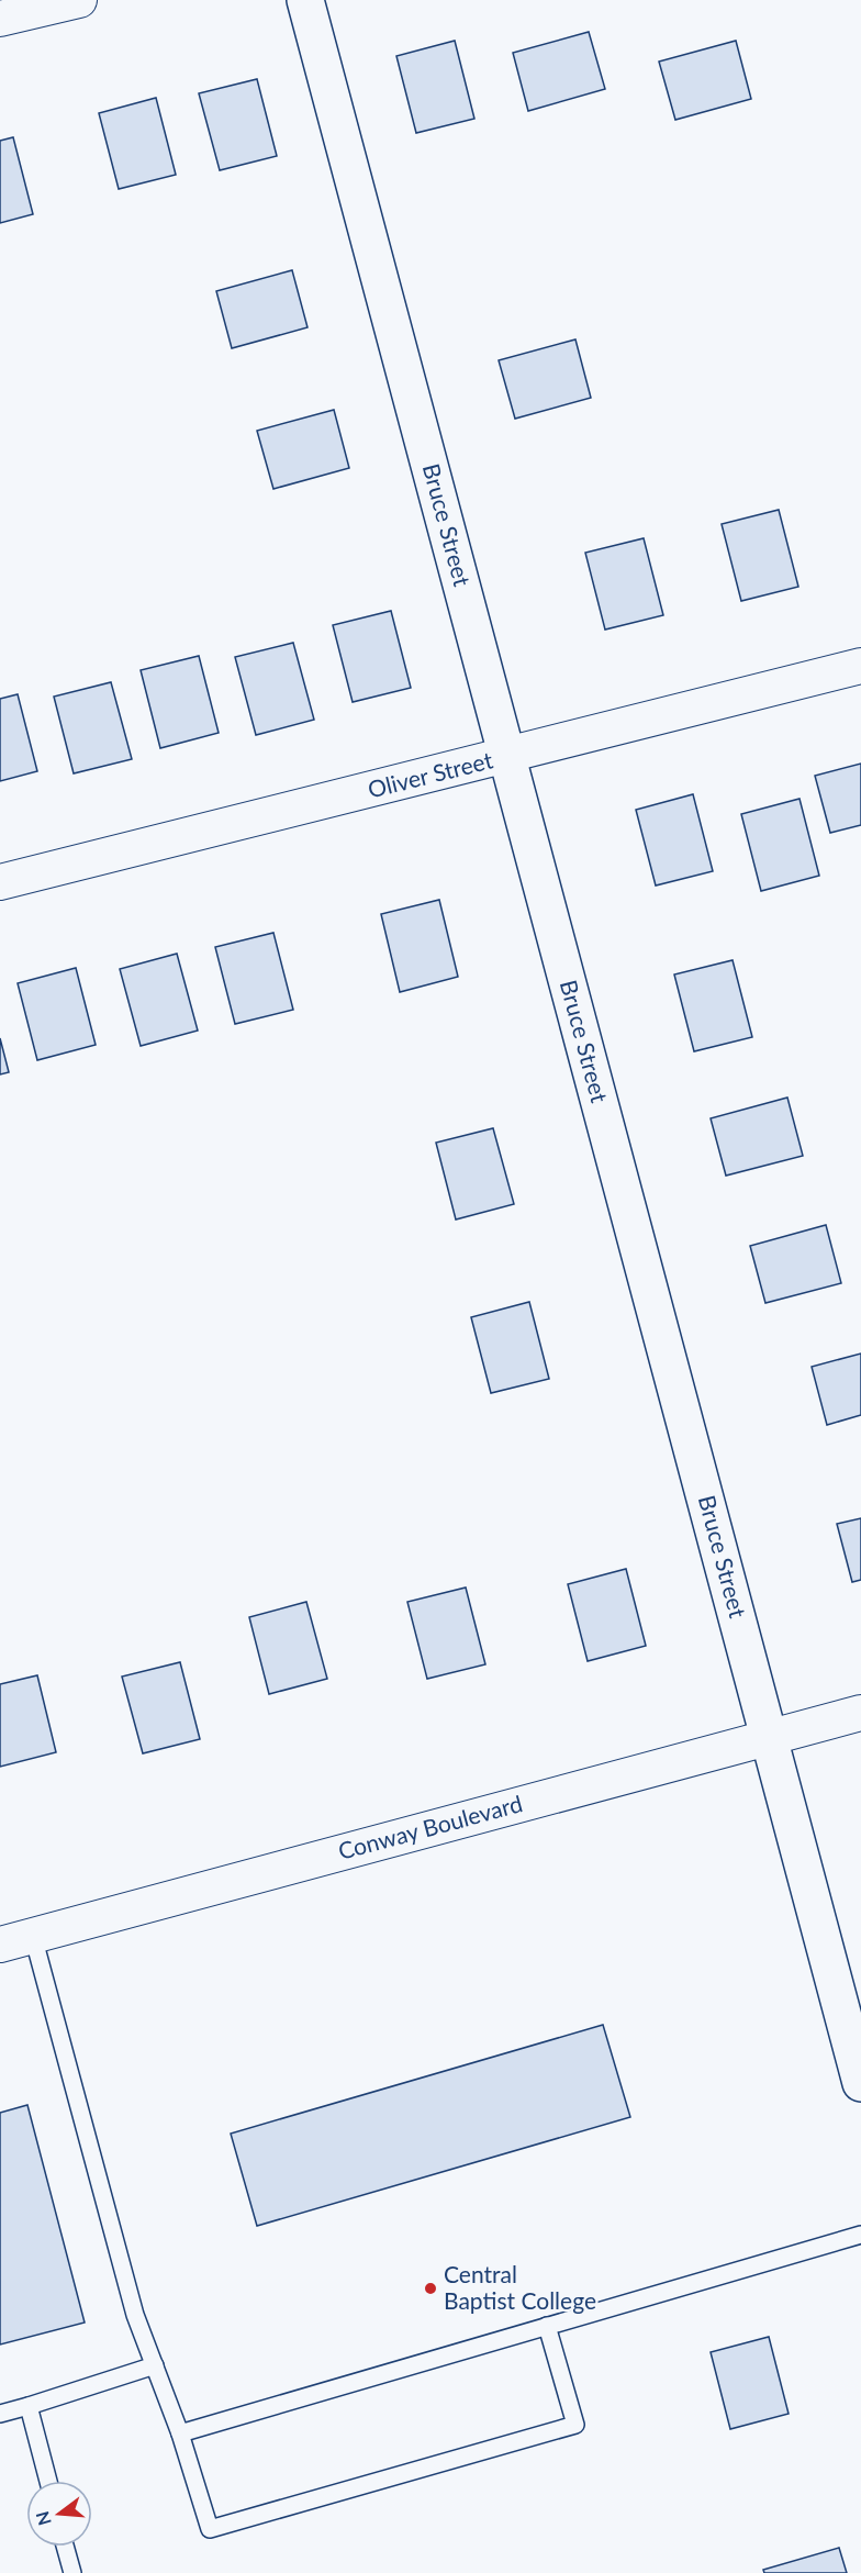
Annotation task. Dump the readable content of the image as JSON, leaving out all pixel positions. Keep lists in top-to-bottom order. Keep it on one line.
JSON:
{"streets":{"street":["Bruce Street","Oliver Street","Conway Boulevard"]},"crossings":[["Bruce Street","Oliver Street"],["Bruce Street","Conway Boulevard"]],"places":["Central Baptist College"],"north":"left"}
